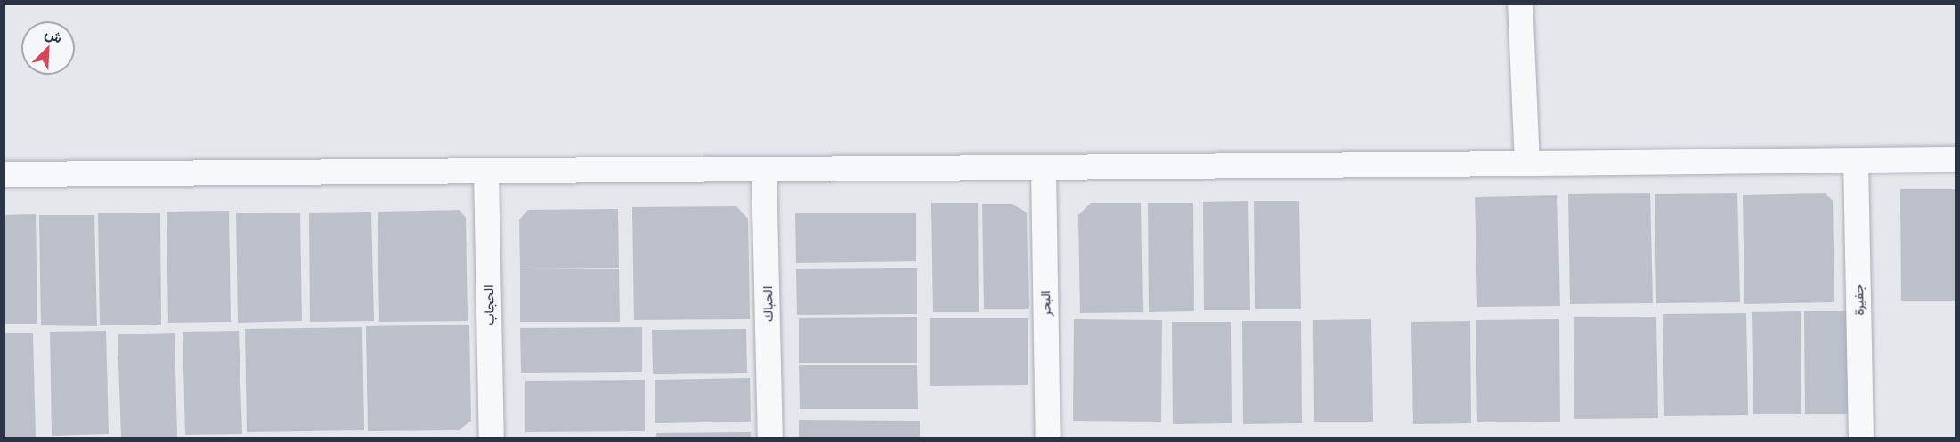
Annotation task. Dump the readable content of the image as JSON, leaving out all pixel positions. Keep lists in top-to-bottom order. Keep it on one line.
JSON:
{"streets":{"street":["جفيرة","البحر","الحباك","الحجاب"]},"north":"top right"}
